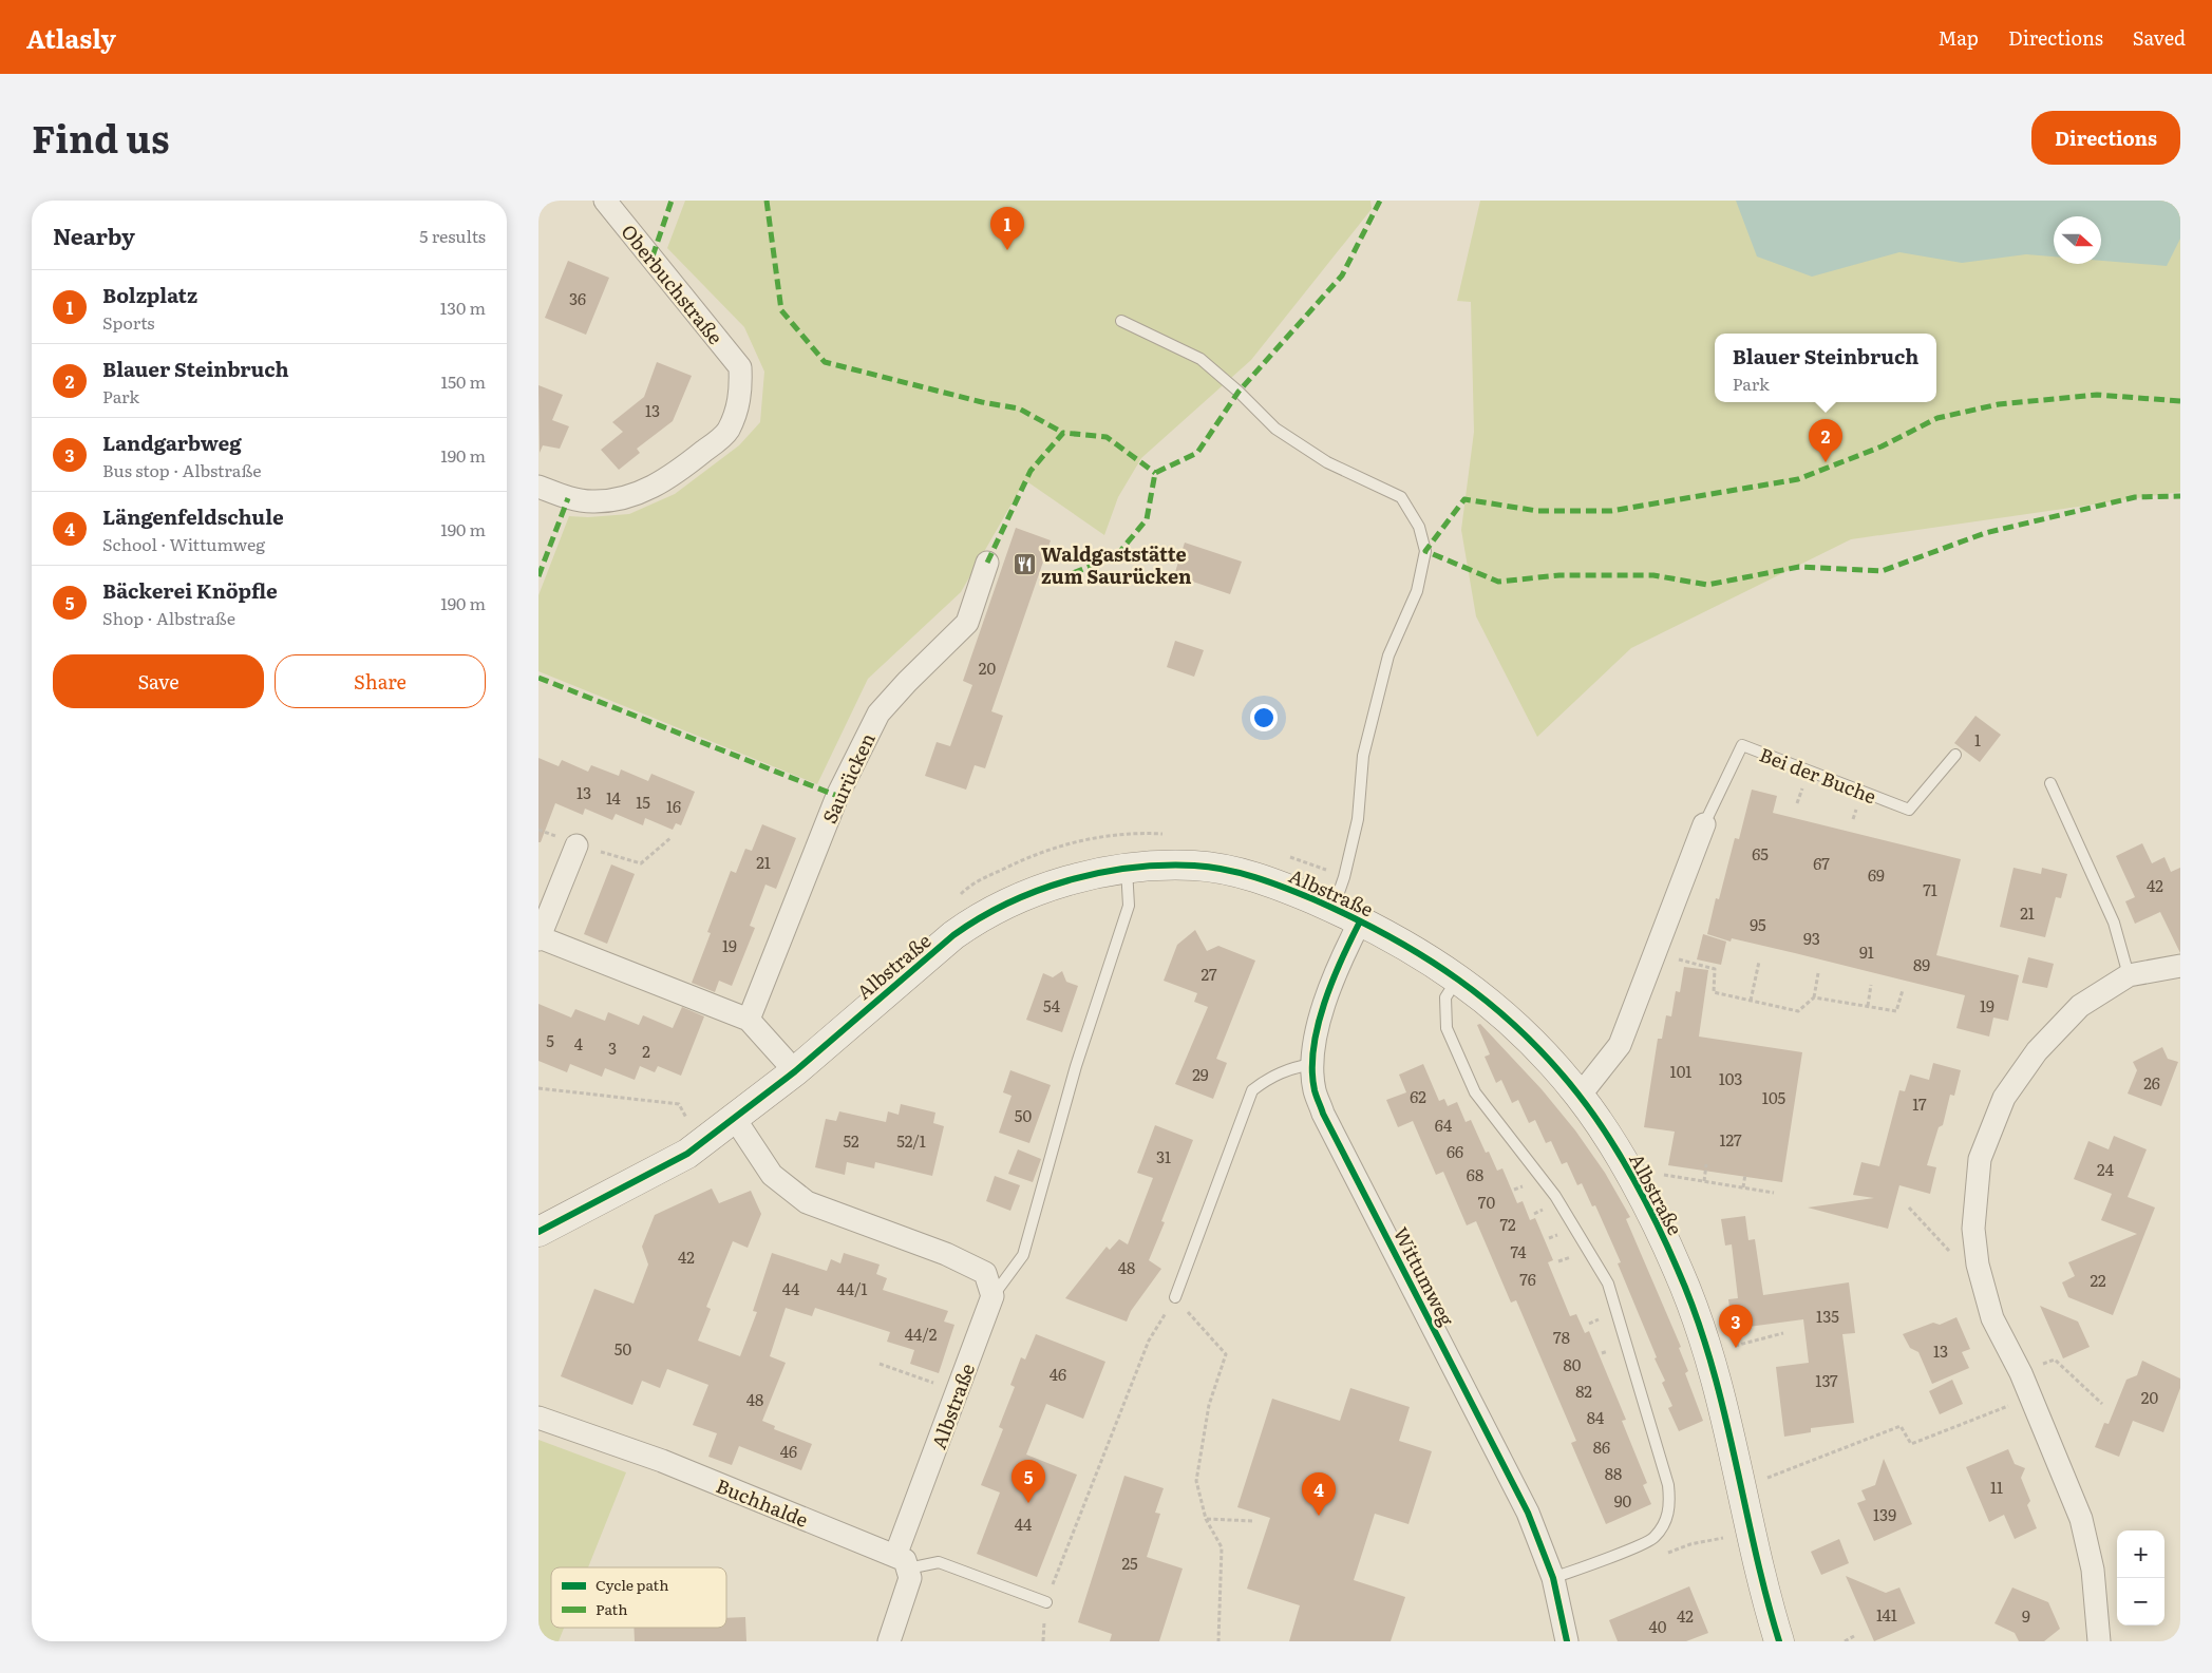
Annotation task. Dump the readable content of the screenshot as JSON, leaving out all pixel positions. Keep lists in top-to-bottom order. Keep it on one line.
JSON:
{"streets":{"street":["Oberbuchstraße","Saurücken","Albstraße","Wittumweg","Buchhalde"],"lane":["Bei der Buche"]},"crossings":[["Albstraße","Wittumweg"],["Albstraße","Buchhalde"]],"places":{"restaurant":["Waldgaststätte zum Saurücken"]},"house_numbers":["36","13","20","1","13","14","15","16","65","21","67","69","42","71","21","95","93","19","91","89","27","54","19","5","4","3","2","101","29","103","26","62","105","17","50","64","127","52","52/1","66","31","24","68","70","72","74","42","48","76","22","44","44/1","135","44/2","78","50","13","80","46","137","82","20","48","84","86","46","88","11","90","139","44","25","141","42","9","40"],"legend":["Cycle path","Path"],"north":"right","page":{"header":"Atlasly","nav":["Map","Directions","Saved"],"title":"Find us","buttons":["Directions",["Save","Share"]],"heading":["Nearby","5 results"],"pins":["1","2","3","5","4"],"list":[{"mark":"1","name":"Bolzplatz","note":"Sports","value":"130 m"},{"mark":"2","name":"Blauer Steinbruch","note":"Park","value":"150 m"},{"mark":"3","name":"Landgarbweg","note":"Bus stop · Albstraße","value":"190 m"},{"mark":"4","name":"Längenfeldschule","note":"School · Wittumweg","value":"190 m"},{"mark":"5","name":"Bäckerei Knöpfle","note":"Shop · Albstraße","value":"190 m"}],"popup":["Blauer Steinbruch","Park"],"map_buttons":["+","−"]}}
